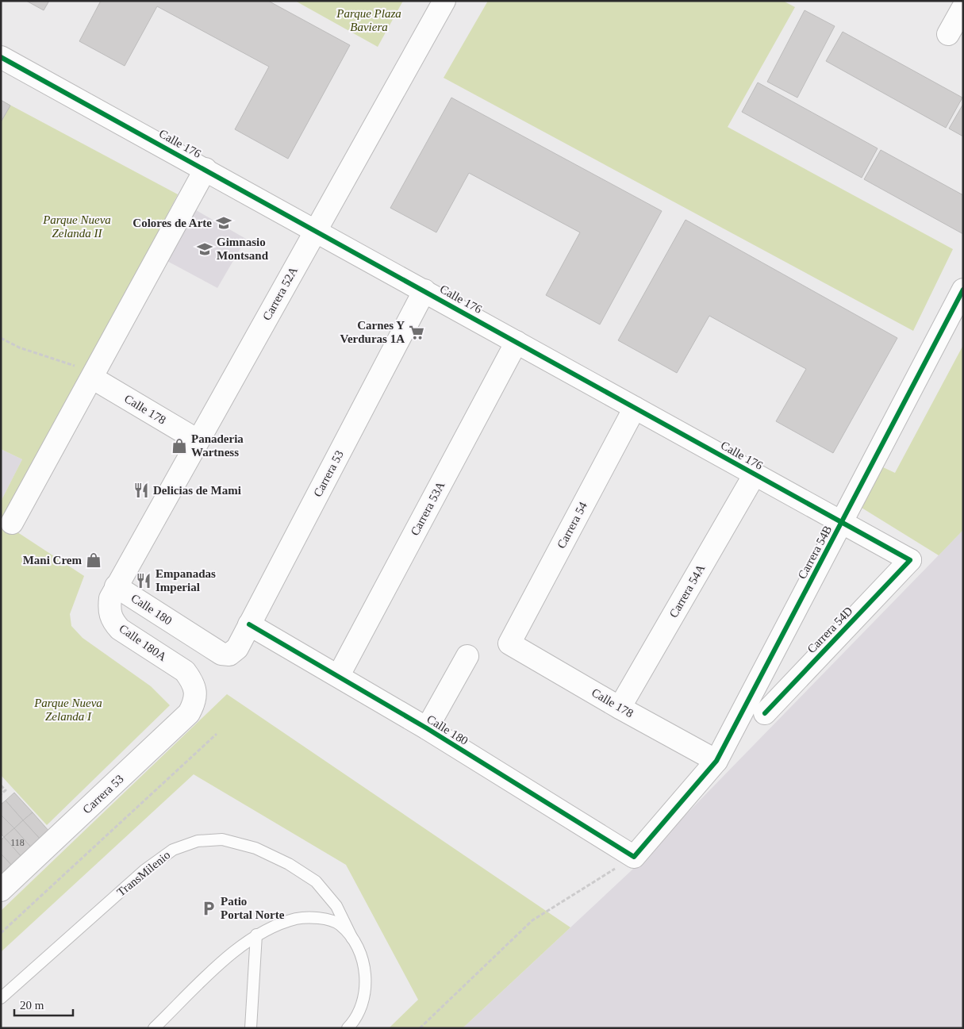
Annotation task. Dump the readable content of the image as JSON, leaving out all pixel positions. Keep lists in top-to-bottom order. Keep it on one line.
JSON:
{"streets":{"street":["Calle 176","Carrera 52A","Calle 178","Carrera 53","Carrera 53A","Carrera 54","Carrera 54B","Carrera 54A","Calle 180","Carrera 54D","Calle 180A"],"lane":["TransMilenio"]},"crossings":[["Calle 176","Carrera 52A"],["Calle 176","Carrera 53"],["Calle 176","Carrera 53A"],["Calle 176","Carrera 54"],["Calle 176","Carrera 54B"],["Calle 176","Carrera 54A"],["Calle 176","Carrera 54D"],["Carrera 52A","Calle 178"],["Carrera 52A","Calle 180"],["Carrera 52A","Calle 180A"],["Calle 178","Carrera 54"],["Calle 178","Carrera 54B"],["Calle 178","Carrera 54A"],["Carrera 53","Calle 180"],["Carrera 53","Calle 180A"],["Carrera 53A","Calle 180"],["Calle 180","Calle 180A"]],"parks":["Parque Plaza Baviera","Parque Nueva Zelanda II","Parque Nueva Zelanda I"],"places":{"school or university":["Colores de Arte","Gimnasio Montsand"],"supermarket":["Carnes Y Verduras 1A"],"shop":["Panaderia Wartness","Mani Crem"],"restaurant":["Delicias de Mami","Empanadas Imperial"],"parking":["Patio Portal Norte"]},"house_numbers":["118"],"scale_bar":"20 m"}
